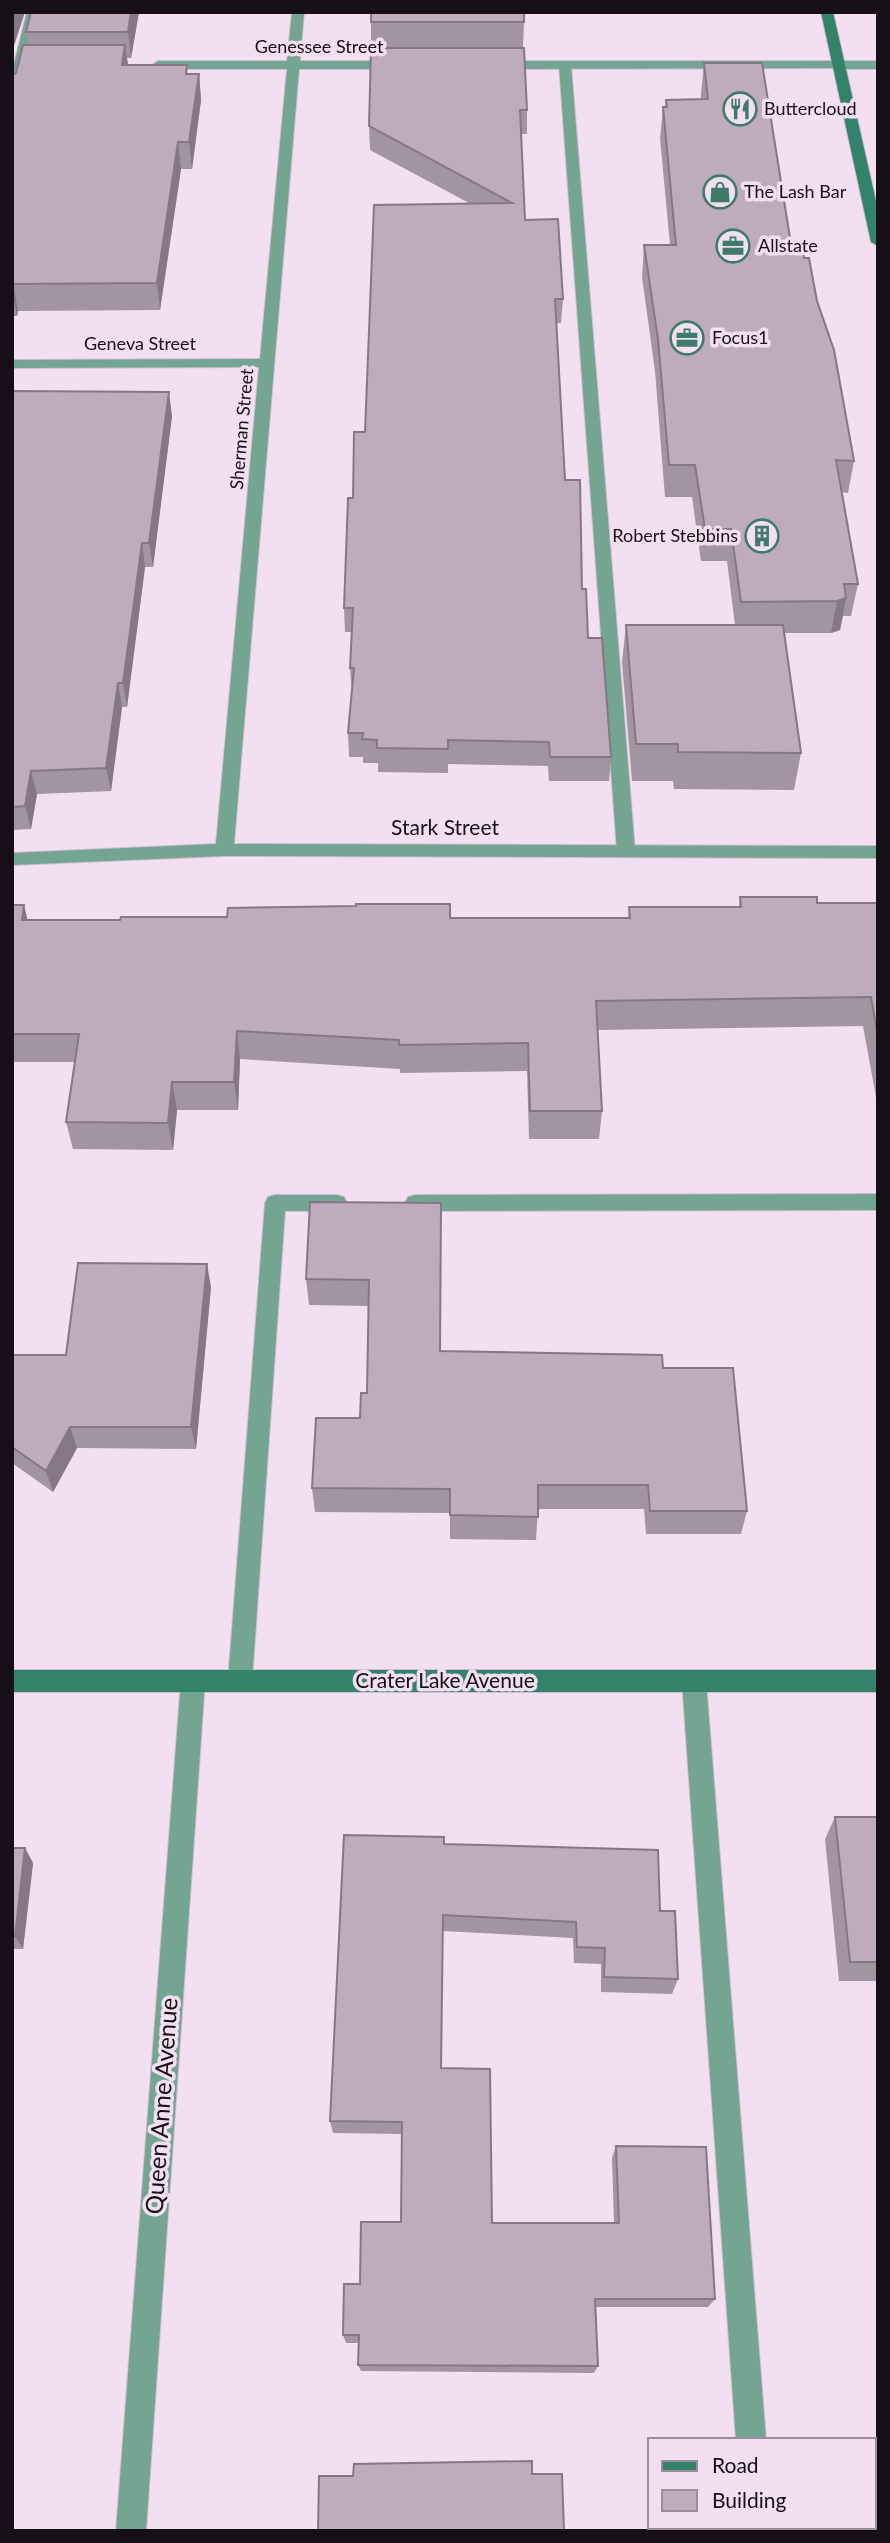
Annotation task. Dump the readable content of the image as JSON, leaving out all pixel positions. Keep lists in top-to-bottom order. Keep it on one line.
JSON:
{"streets":{"main road":["Crater Lake Avenue"],"street":["Genessee Street","Geneva Street","Sherman Street","Stark Street","Queen Anne Avenue"]},"crossings":[["Genessee Street","Sherman Street"],["Geneva Street","Sherman Street"],["Sherman Street","Stark Street"],["Crater Lake Avenue","Queen Anne Avenue"]],"places":{"restaurant":["Buttercloud"],"shop":["The Lash Bar"],"office":["Allstate","Focus1"],"building":["Robert Stebbins"]},"legend":["Road","Building"]}
